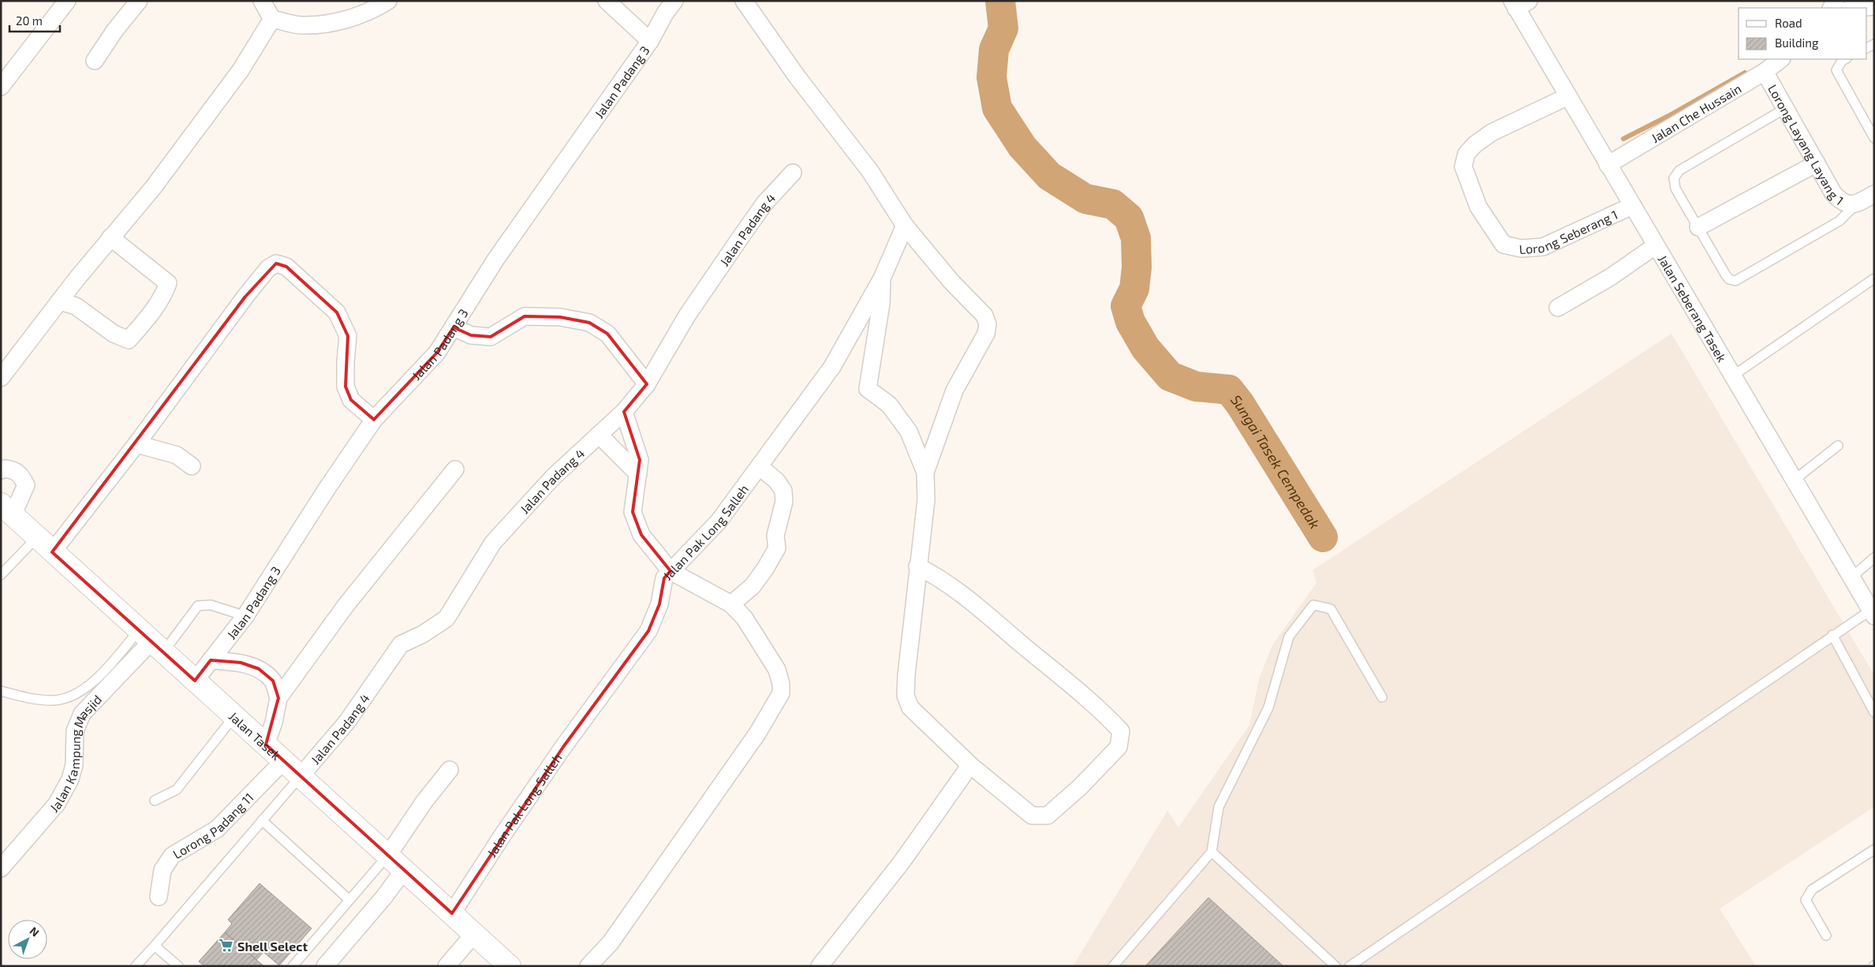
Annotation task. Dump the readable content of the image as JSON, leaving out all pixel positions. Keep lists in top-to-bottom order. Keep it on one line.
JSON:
{"streets":{"main road":["Jalan Tasek"],"street":["Jalan Padang 3","Jalan Che Hussain","Lorong Layang Layang 1","Lorong Seberang 1","Jalan Padang 4","Jalan Seberang Tasek","Jalan Pak Long Salleh","Jalan Kampung Masjid","Lorong Padang 11"]},"crossings":[["Jalan Padang 3","Jalan Tasek"],["Jalan Che Hussain","Lorong Layang Layang 1"],["Jalan Che Hussain","Jalan Seberang Tasek"],["Lorong Seberang 1","Jalan Seberang Tasek"],["Jalan Padang 4","Jalan Tasek"],["Jalan Pak Long Salleh","Jalan Tasek"],["Jalan Tasek","Jalan Kampung Masjid"],["Jalan Tasek","Lorong Padang 11"]],"water":["Sungai Tasek Cempedak"],"places":{"supermarket":["Shell Select"]},"legend":["Road","Building"],"scale_bar":"20 m","north":"top right"}
